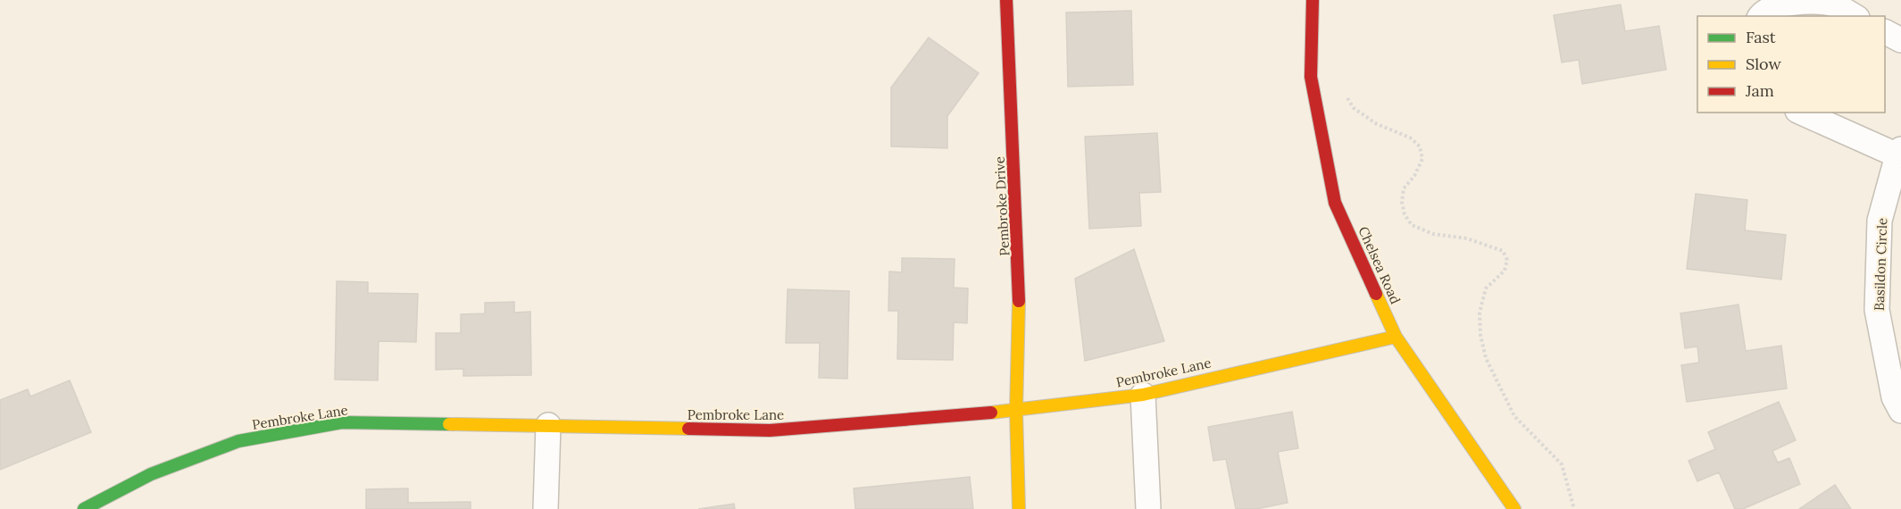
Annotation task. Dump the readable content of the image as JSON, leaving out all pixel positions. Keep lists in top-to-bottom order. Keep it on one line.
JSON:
{"streets":{"street":["Pembroke Drive","Basildon Circle","Chelsea Road","Pembroke Lane"]},"crossings":[["Pembroke Drive","Pembroke Lane"],["Chelsea Road","Pembroke Lane"]],"legend":["Fast","Slow","Jam"]}
